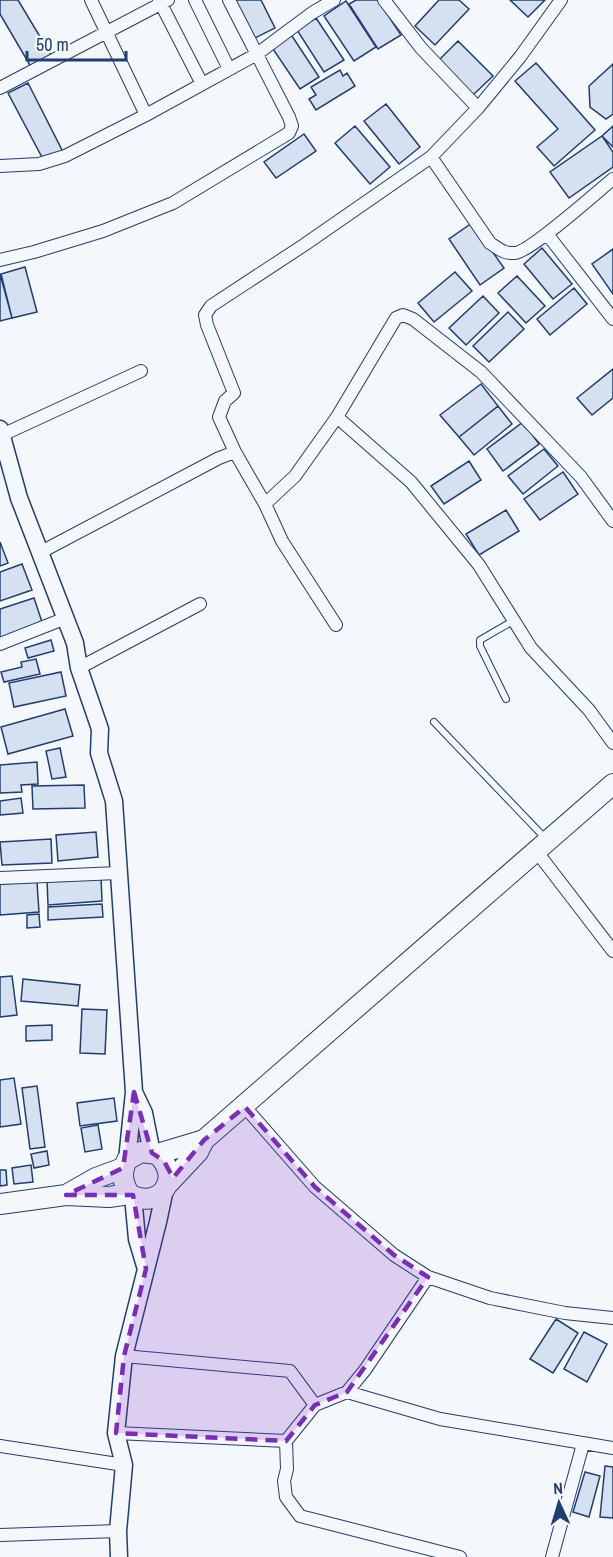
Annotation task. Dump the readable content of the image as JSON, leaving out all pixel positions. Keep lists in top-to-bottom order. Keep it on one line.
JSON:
{"scale_bar":"50 m","north":"top"}
